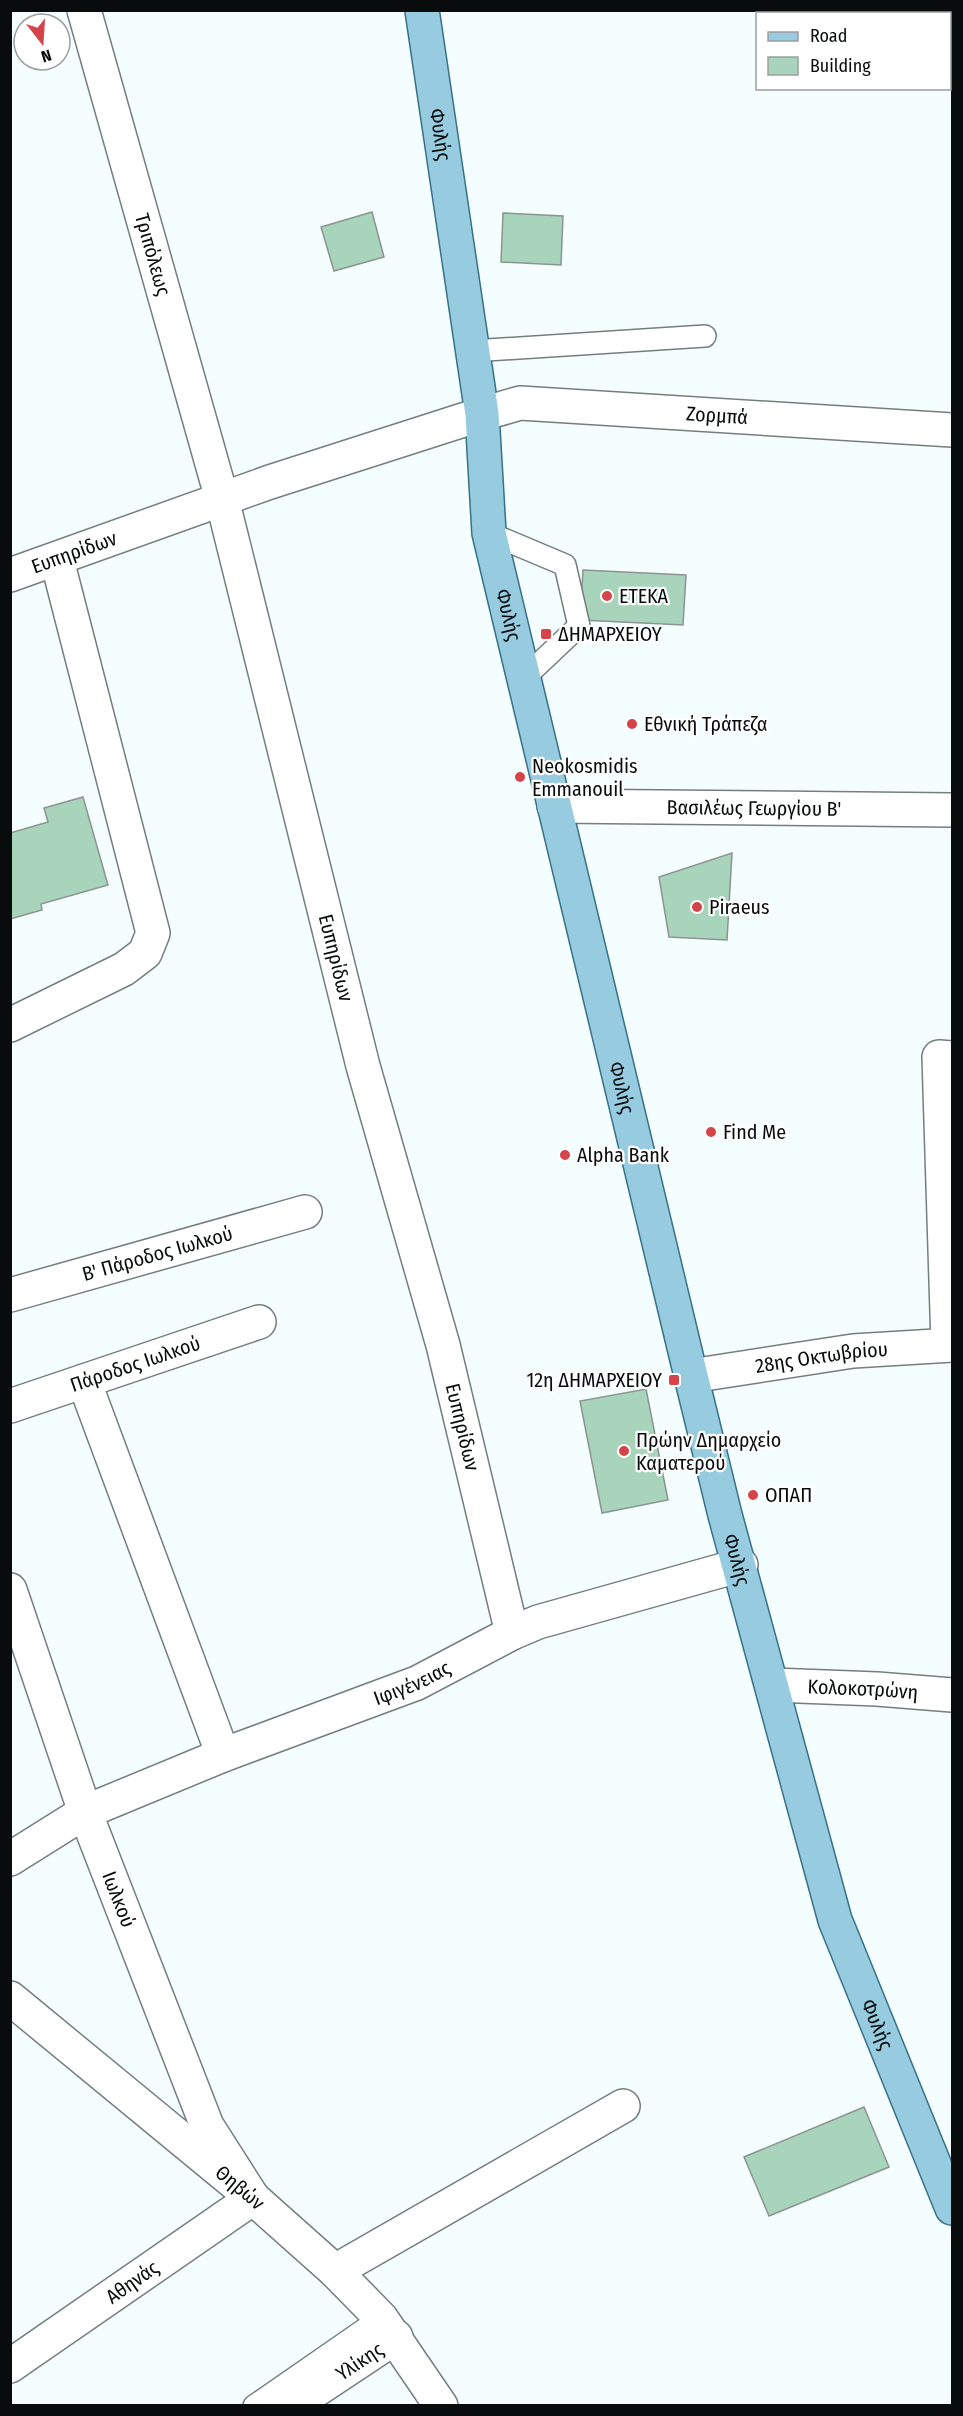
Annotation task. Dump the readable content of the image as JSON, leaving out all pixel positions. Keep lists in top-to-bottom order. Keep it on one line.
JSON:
{"streets":{"main road":["Φυλής"],"street":["Τριπόλεως","Ζορμπά","Ευπηρίδων","Βασιλέως Γεωργίου Β'","Β' Πάροδος Ιωλκού","28ης Οκτωβρίου","Πάροδος Ιωλκού","Ιφιγένειας","Κολοκοτρώνη","Ιωλκού","Θηβών","Αθηνάς","Υλίκης"]},"crossings":[["Φυλής","Ζορμπά"],["Φυλής","Βασιλέως Γεωργίου Β'"],["Φυλής","28ης Οκτωβρίου"],["Φυλής","Ιφιγένειας"],["Φυλής","Κολοκοτρώνη"],["Τριπόλεως","Ζορμπά"],["Τριπόλεως","Ευπηρίδων"],["Ζορμπά","Ευπηρίδων"],["Ευπηρίδων","Ιφιγένειας"],["Ιφιγένειας","Ιωλκού"],["Ιωλκού","Θηβών"],["Ιωλκού","Αθηνάς"],["Θηβών","Αθηνάς"],["Θηβών","Υλίκης"]],"places":{"other":["ΕΤΕΚΑ","Εθνική Τράπεζα","Neokosmidis Emmanouil","Piraeus","Find Me","Alpha Bank","Πρώην Δημαρχείο Καματερού","ΟΠΑΠ"],"transit":["ΔΗΜΑΡΧΕΙΟΥ","12η ΔΗΜΑΡΧΕΙΟΥ"]},"legend":["Road","Building"],"north":"bottom"}
